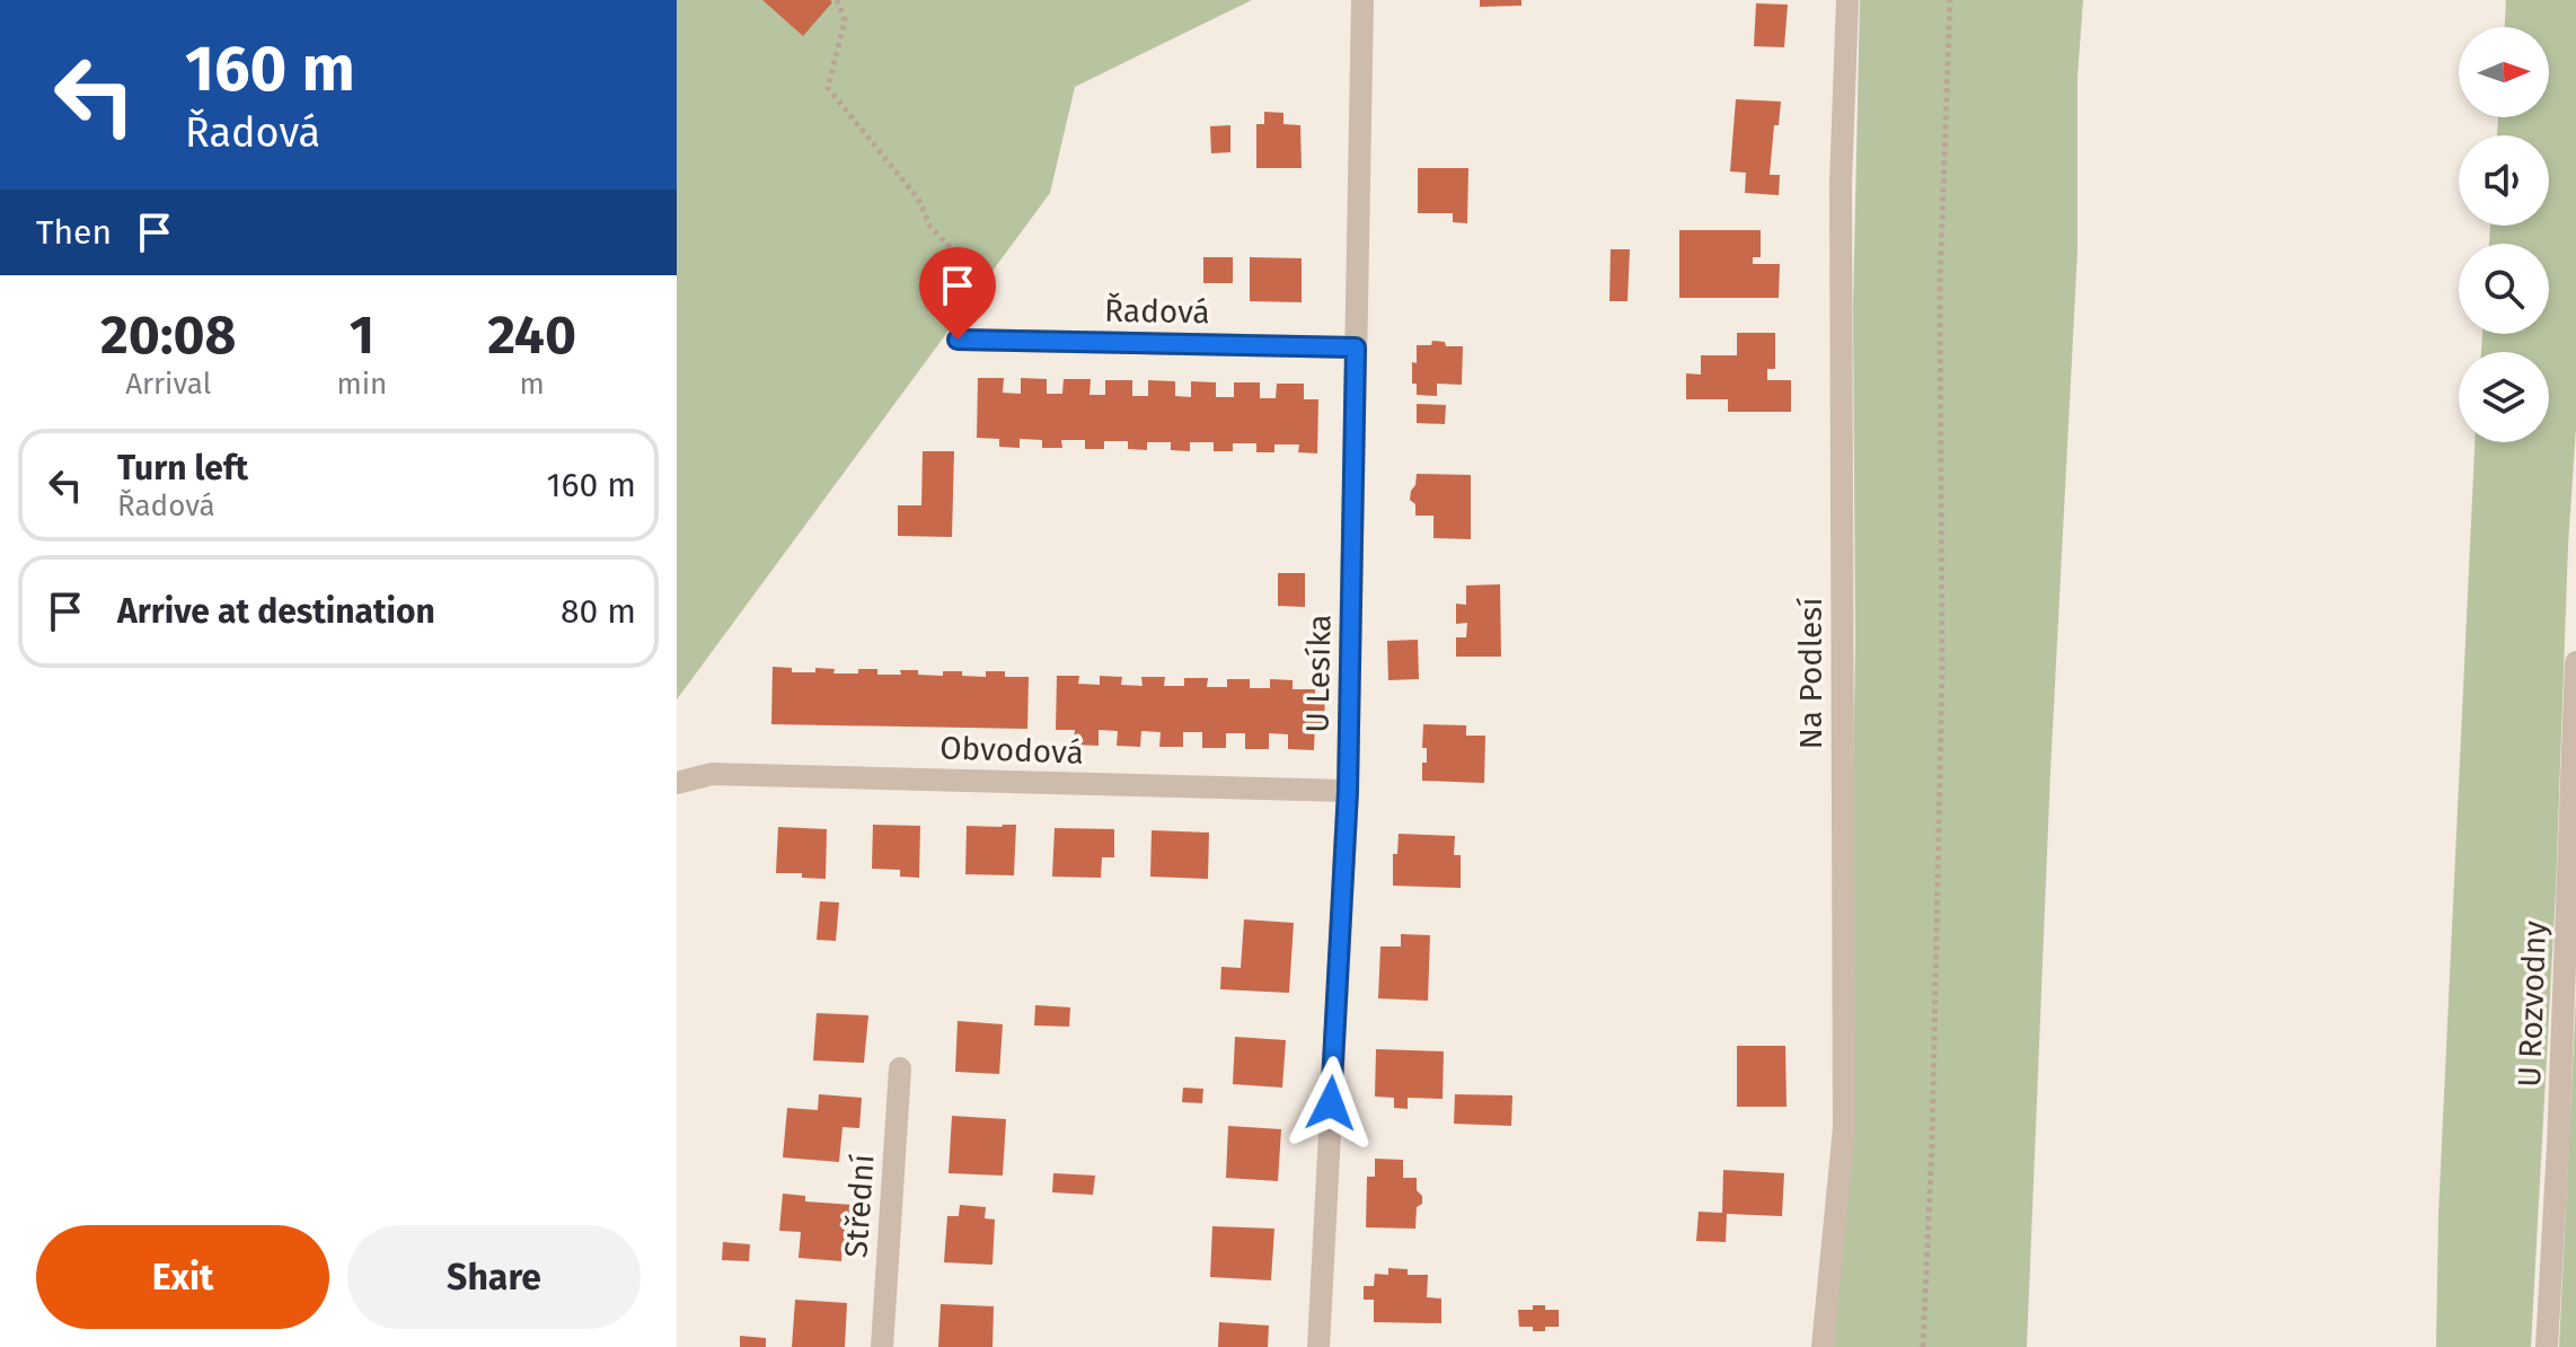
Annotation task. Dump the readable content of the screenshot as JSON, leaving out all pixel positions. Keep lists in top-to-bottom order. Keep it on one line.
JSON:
{"streets":{"street":["Řadová","U Lesíka","Na Podlesí","Obvodová","U Rozvodny","Střední"]},"crossings":[["Řadová","U Lesíka"],["U Lesíka","Obvodová"]],"north":"right","page":{"turn":["160 m","Řadová"],"then":"Then","eta":["20:08","Arrival","1","min","240","m"],"list":[{"name":"Turn left","note":"Řadová","value":"160 m"},{"name":"Arrive at destination","value":"80 m"}],"buttons":["Exit","Share"]}}
